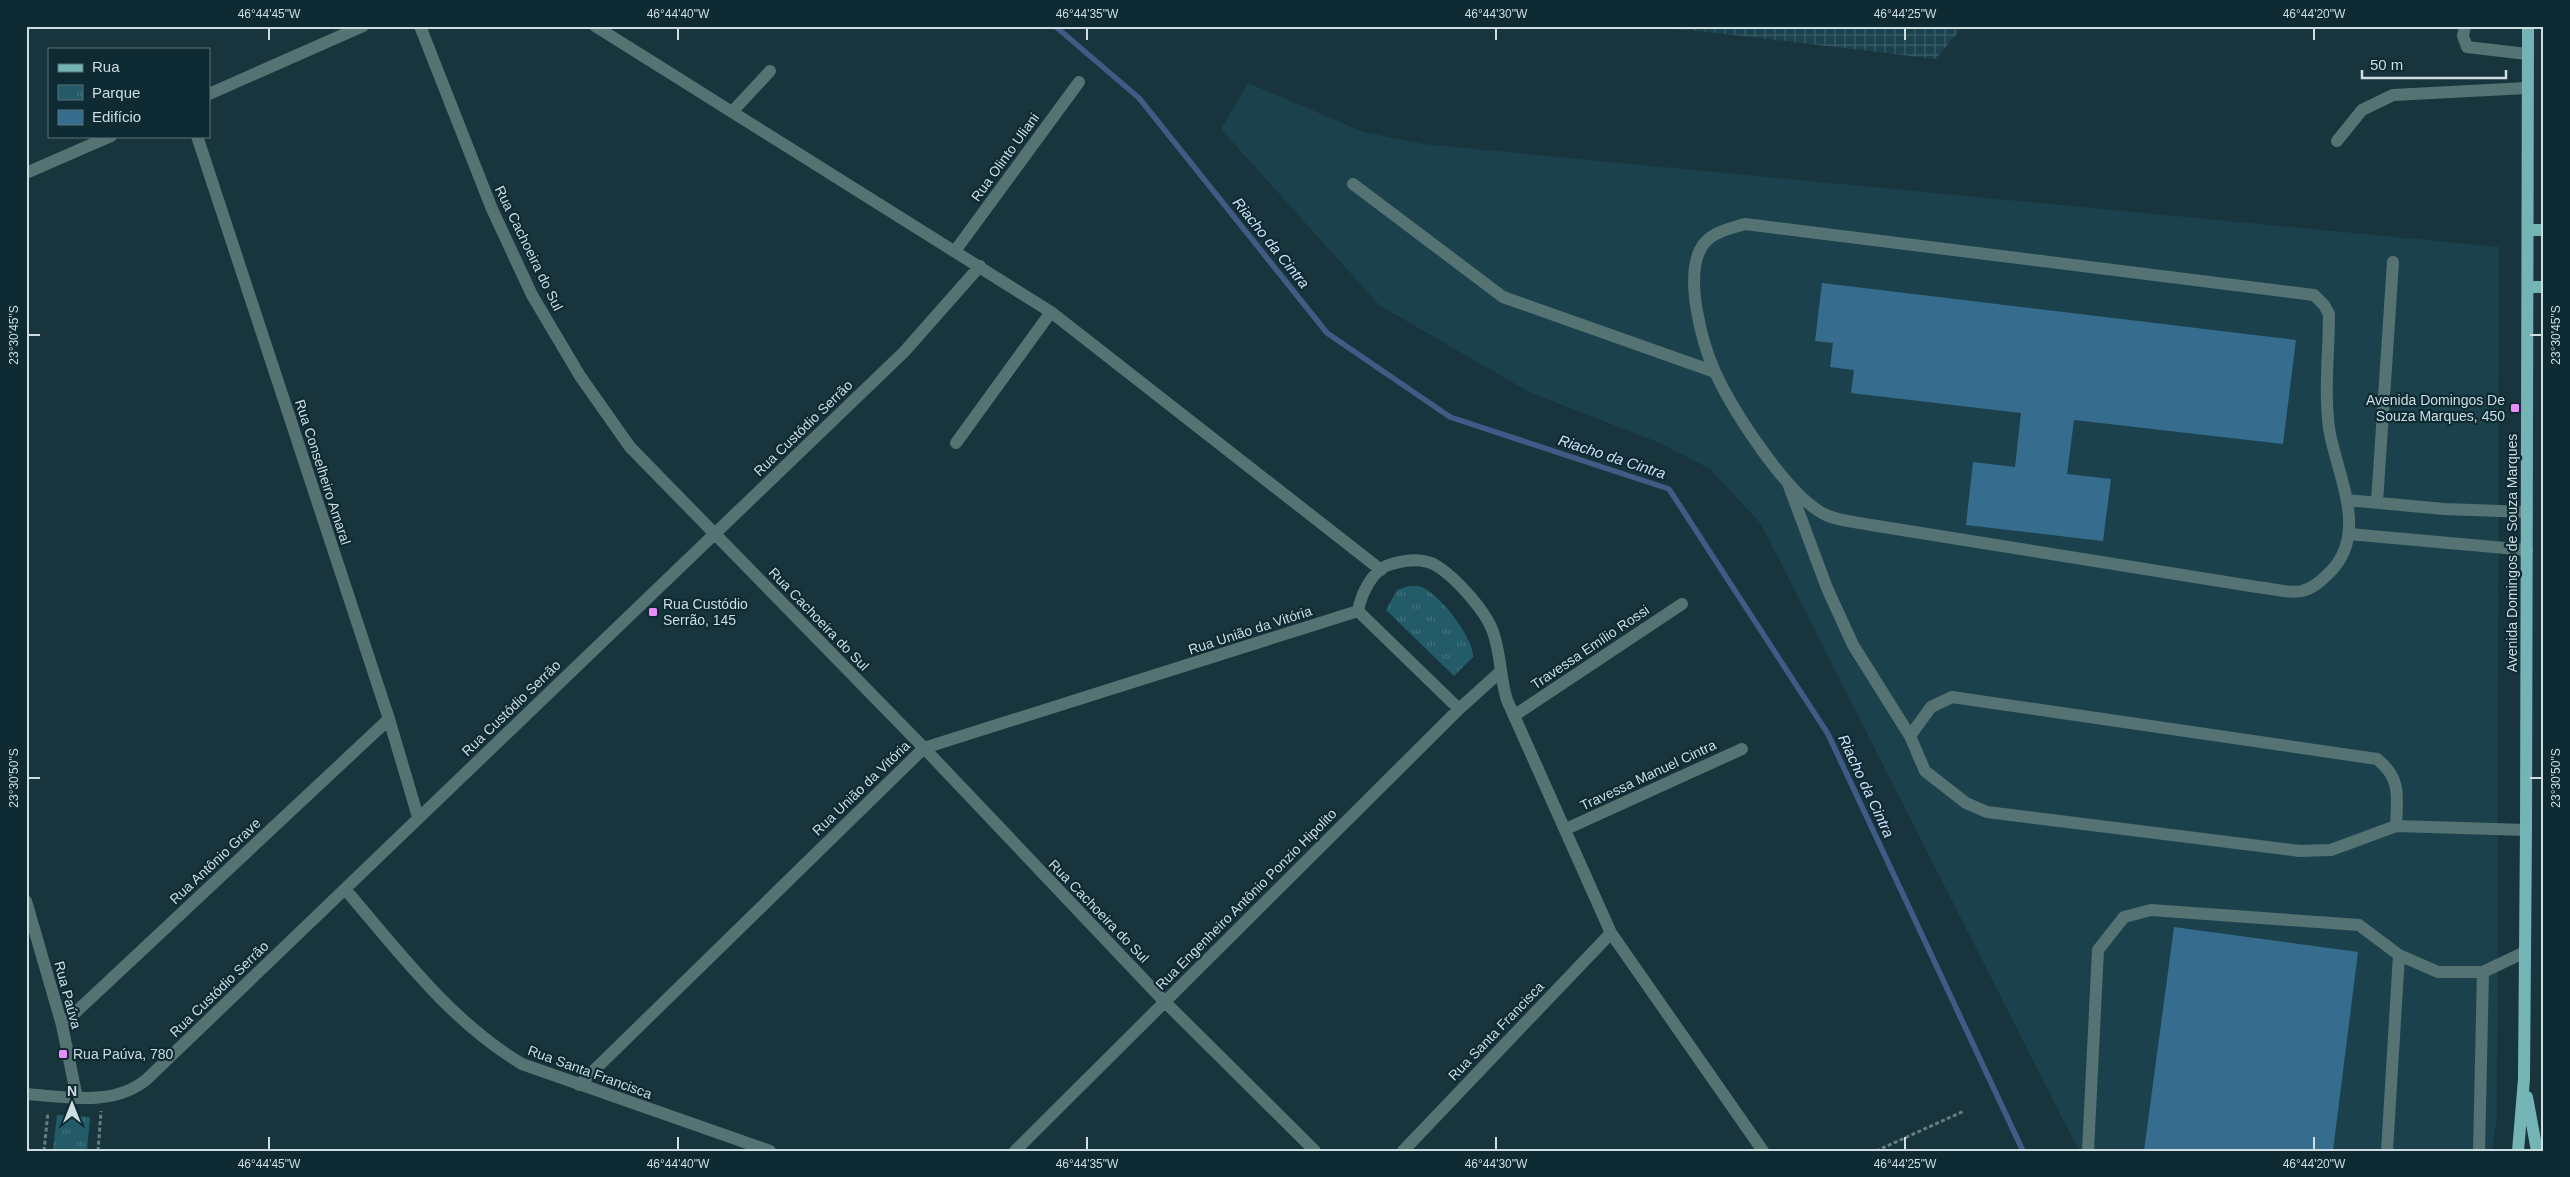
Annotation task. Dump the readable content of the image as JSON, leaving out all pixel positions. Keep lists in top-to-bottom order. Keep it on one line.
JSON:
{"streets":{"main road":["Avenida Domingos de Souza Marques"],"street":["Rua Olinto Uliani","Rua Cachoeira do Sul","Rua Custódio Serrão","Rua Conselheiro Amaral","Rua União da Vitória","Travessa Emílio Rossi","Travessa Manuel Cintra","Rua Antônio Grave","Rua Engenheiro Antônio Ponzio Hipolito","Rua Paúva","Rua Santa Francisca"]},"crossings":[["Rua Cachoeira do Sul","Rua Custódio Serrão"],["Rua Cachoeira do Sul","Rua União da Vitória"],["Rua Cachoeira do Sul","Rua Engenheiro Antônio Ponzio Hipolito"],["Rua Custódio Serrão","Rua Conselheiro Amaral"],["Rua Custódio Serrão","Rua Paúva"],["Rua Custódio Serrão","Rua Santa Francisca"],["Rua Conselheiro Amaral","Rua Antônio Grave"],["Rua União da Vitória","Rua Santa Francisca"],["Rua Antônio Grave","Rua Paúva"]],"water":["Riacho da Cintra"],"places":{"transit":["Avenida Domingos De Souza Marques, 450","Rua Custódio Serrão, 145","Rua Paúva, 780"]},"legend":["Rua","Parque","Edifício"],"scale_bar":"50 m","north":"top","coordinates":["46°44'45\"W","46°44'40\"W","46°44'35\"W","46°44'30\"W","46°44'25\"W","46°44'20\"W","23°30'45\"S","23°30'50\"S"]}
